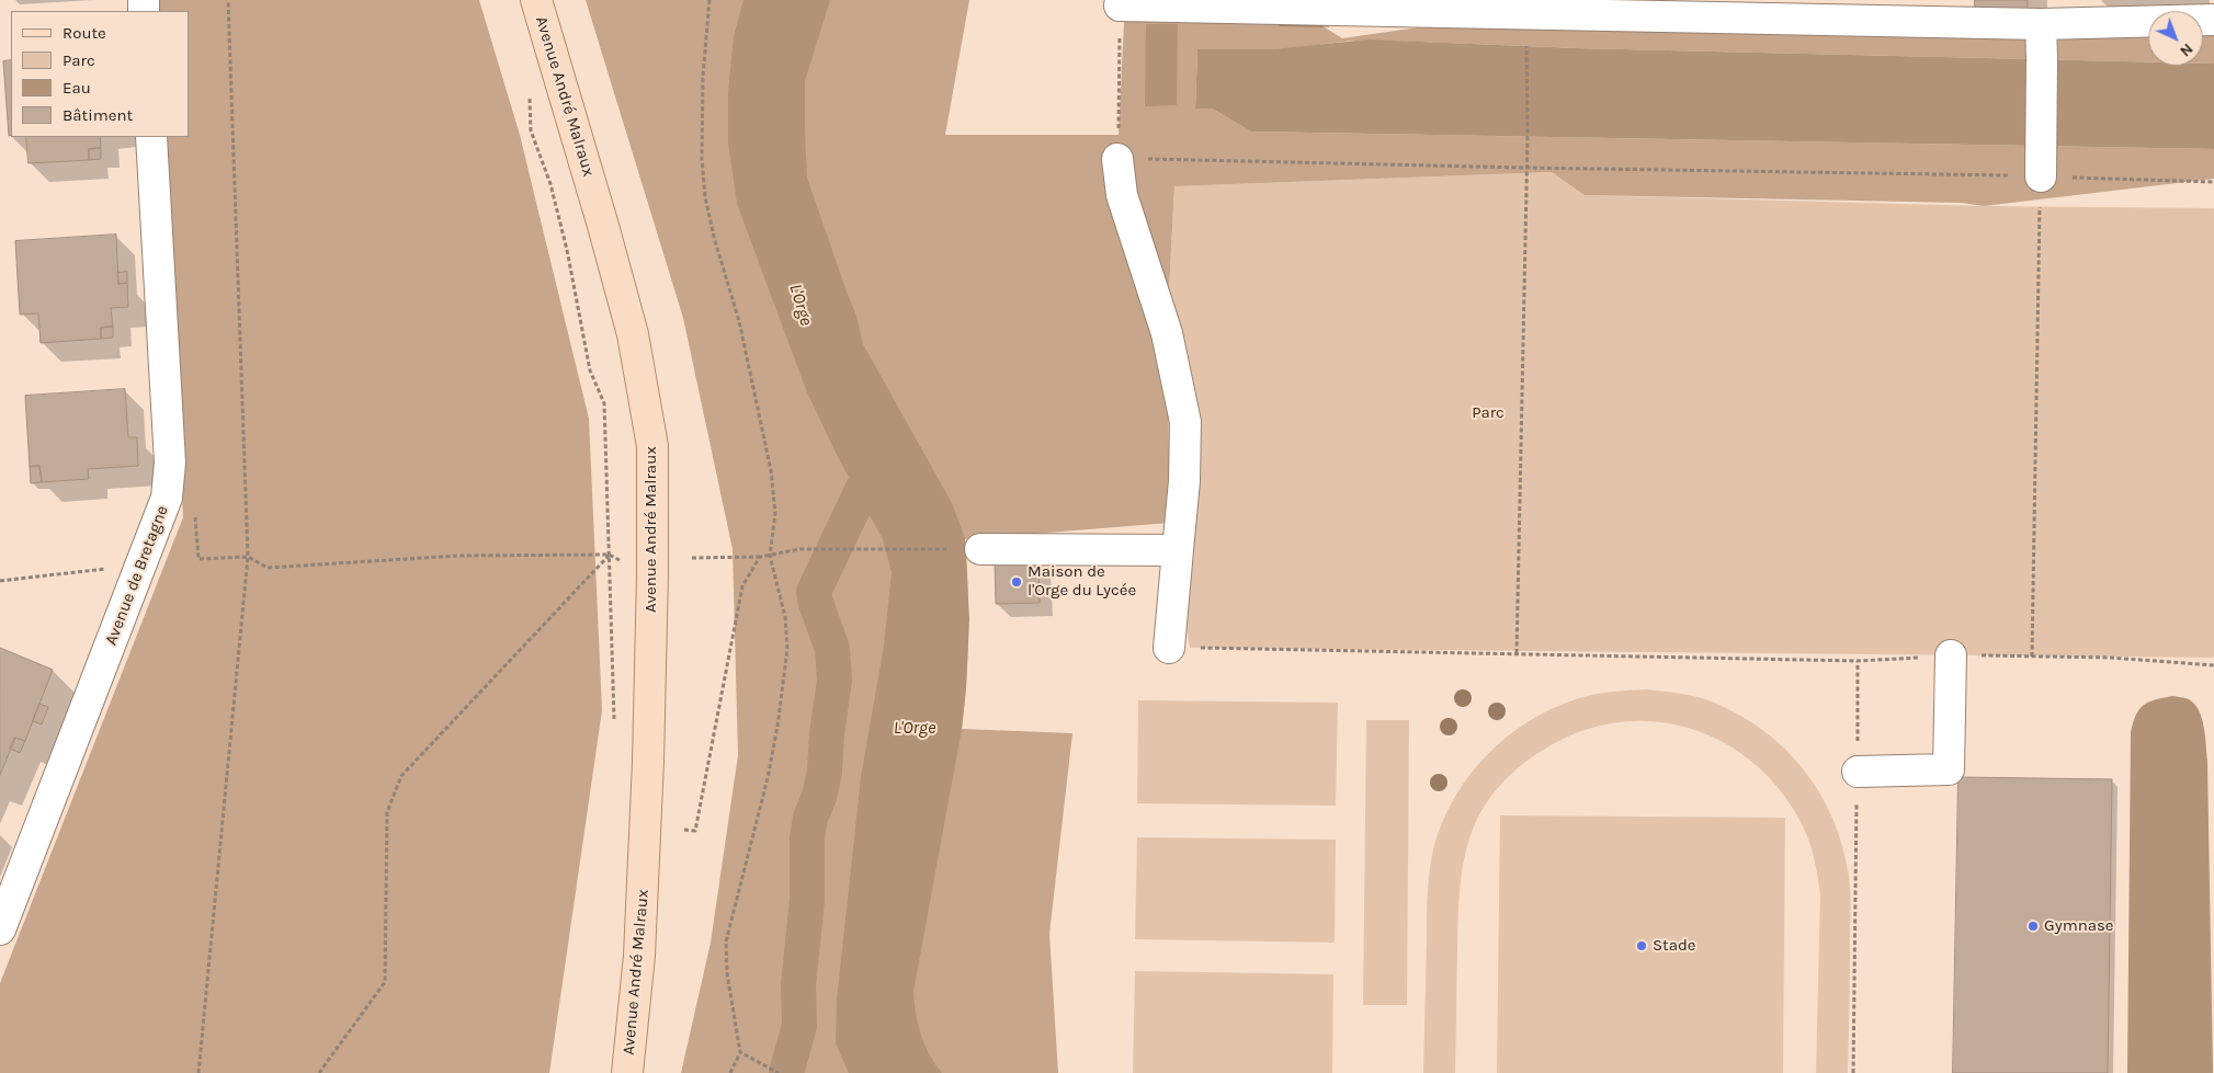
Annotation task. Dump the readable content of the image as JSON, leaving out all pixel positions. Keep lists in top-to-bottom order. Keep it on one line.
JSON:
{"streets":{"main road":["Avenue André Malraux"],"street":["Avenue de Bretagne"]},"water":["L'Orge"],"parks":["Parc"],"places":["Maison de l'Orge du Lycée","Gymnase","Stade"],"legend":["Route","Parc","Eau","Bâtiment"],"north":"bottom right"}
